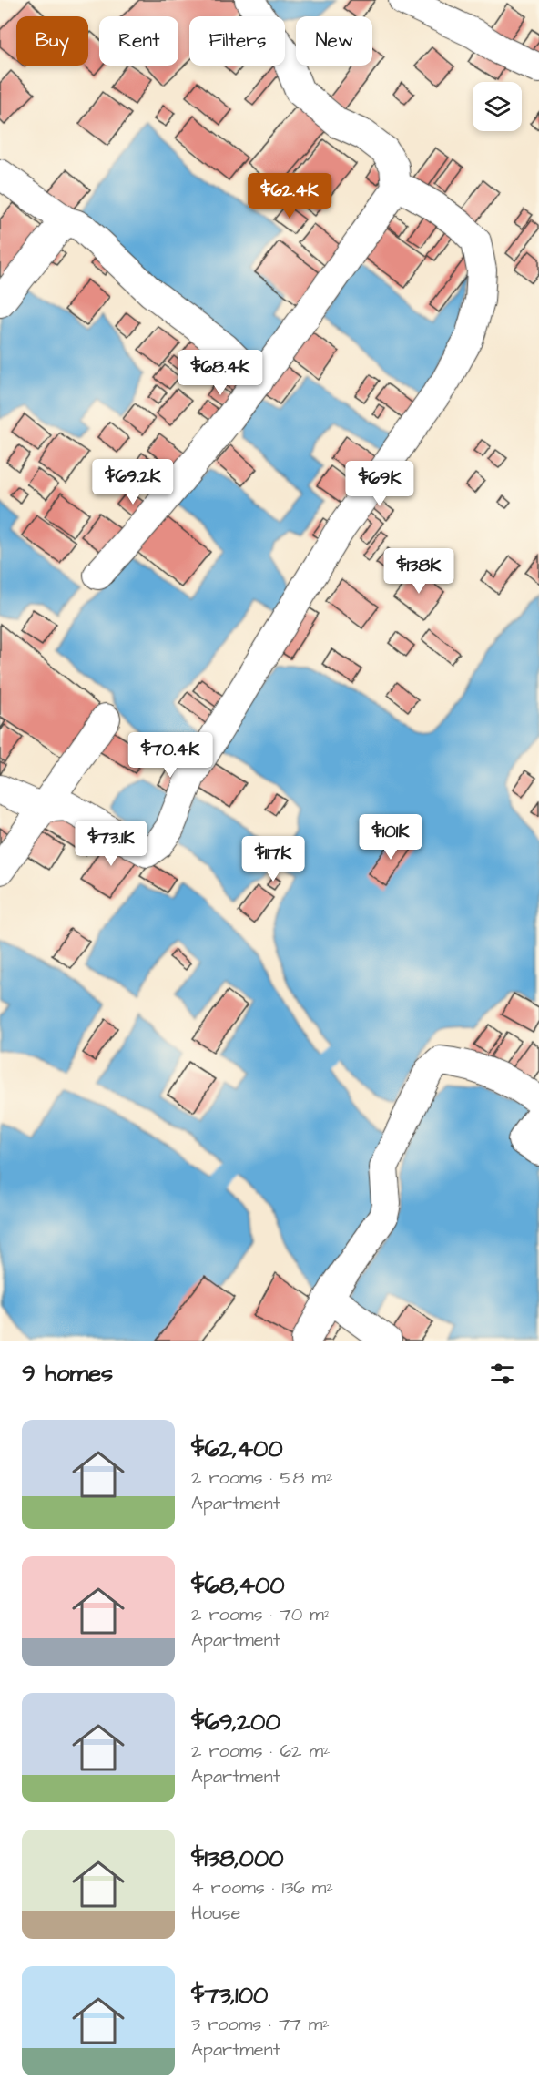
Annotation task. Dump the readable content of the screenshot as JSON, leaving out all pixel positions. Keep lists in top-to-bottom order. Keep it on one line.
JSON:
{"page":{"chip":["Buy","Rent","Filters","New"],"price":["$62.4K","$68.4K","$69.2K","$69K","$138K","$70.4K","$101K","$73.1K","$117K"],"heading":"9 homes","list":[{"name":"$62,400","note":"2 rooms · 58 m² · Apartment"},{"name":"$68,400","note":"2 rooms · 70 m² · Apartment"},{"name":"$69,200","note":"2 rooms · 62 m² · Apartment"},{"name":"$138,000","note":"4 rooms · 136 m² · House"},{"name":"$73,100","note":"3 rooms · 77 m² · Apartment"}]}}
